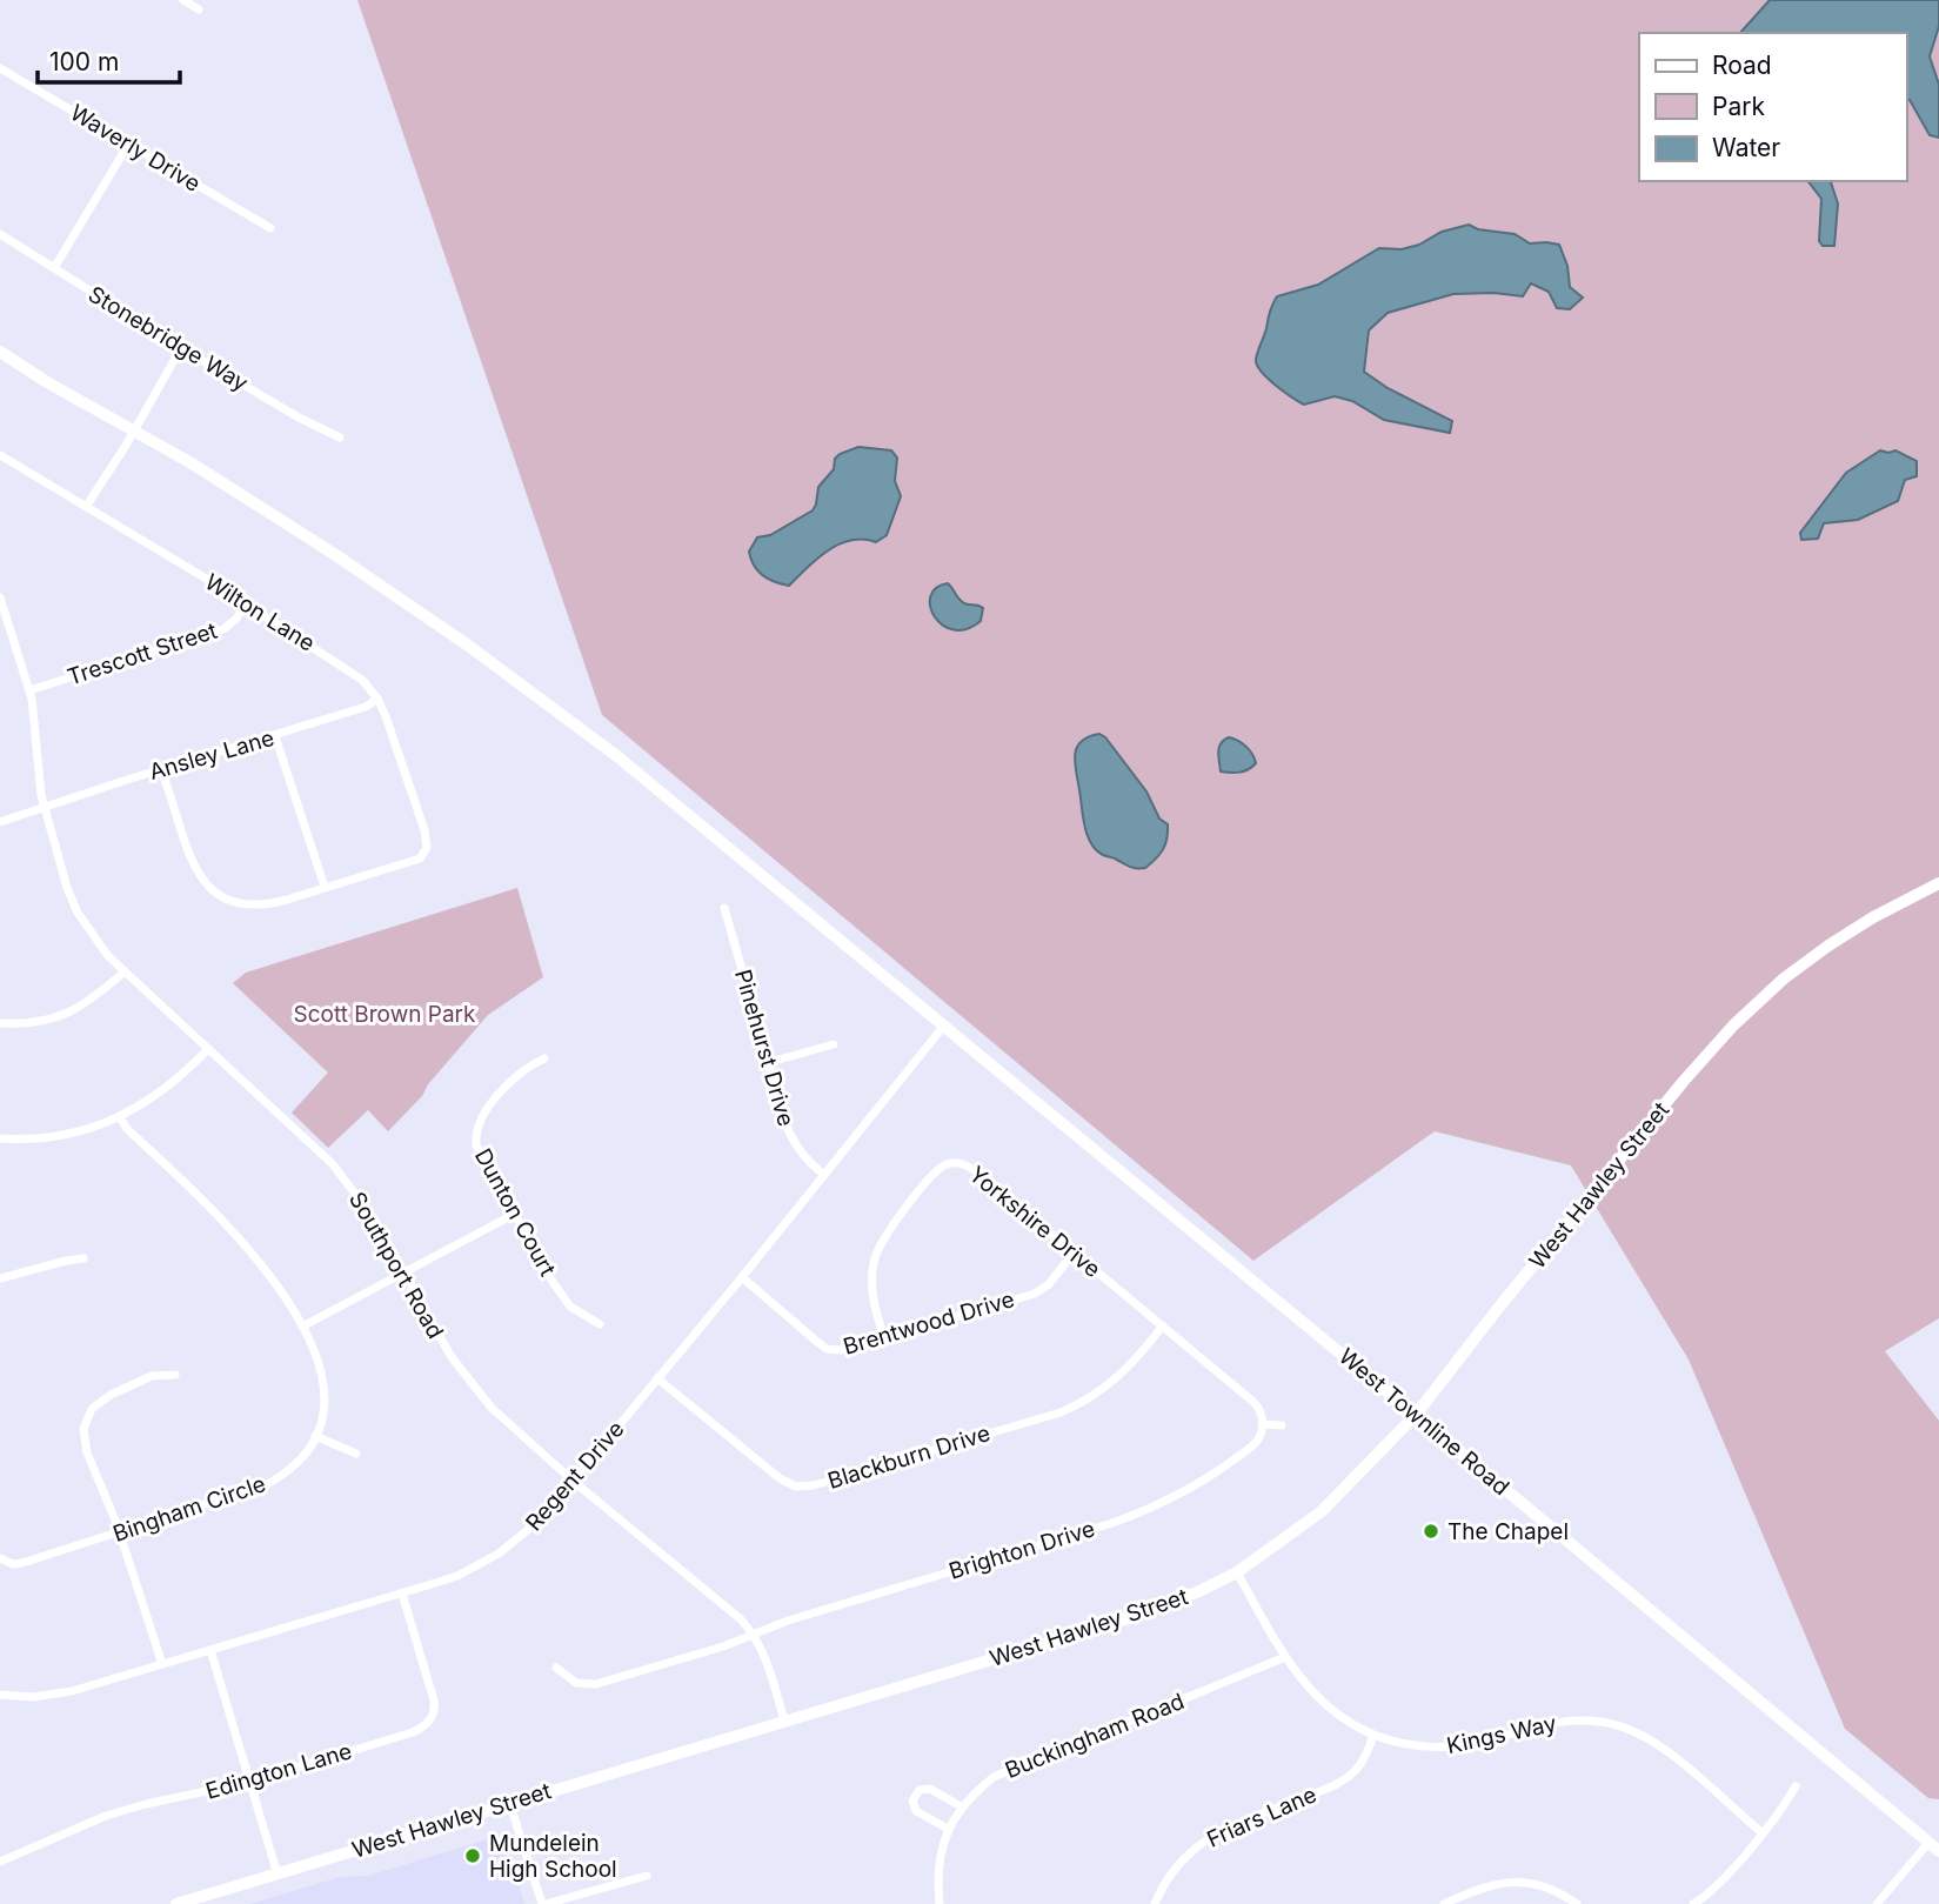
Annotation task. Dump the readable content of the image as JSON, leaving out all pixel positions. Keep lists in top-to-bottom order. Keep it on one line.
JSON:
{"streets":{"main road":["West Townline Road"],"street":["Waverly Drive","Stonebridge Way","Wilton Lane","Trescott Street","Ansley Lane","Pinehurst Drive","West Hawley Street","Dunton Court","Yorkshire Drive","Southport Road","Brentwood Drive","Blackburn Drive","Regent Drive","Bingham Circle","Brighton Drive","Kings Way","Buckingham Road","Edington Lane","Friars Lane"]},"crossings":[["Wilton Lane","Trescott Street"],["Wilton Lane","Ansley Lane"],["Trescott Street","Southport Road"],["Ansley Lane","Southport Road"],["Pinehurst Drive","Regent Drive"],["West Hawley Street","West Townline Road"],["West Hawley Street","Kings Way"],["Yorkshire Drive","Brentwood Drive"],["Yorkshire Drive","Blackburn Drive"],["Yorkshire Drive","Brighton Drive"],["Southport Road","Regent Drive"],["Southport Road","Brighton Drive"],["Brentwood Drive","Regent Drive"],["West Townline Road","Regent Drive"],["Blackburn Drive","Regent Drive"],["Regent Drive","Edington Lane"],["Kings Way","Buckingham Road"],["Kings Way","Friars Lane"]],"parks":["Scott Brown Park"],"places":["The Chapel","Mundelein High School"],"legend":["Road","Park","Water"],"scale_bar":"100 m"}
